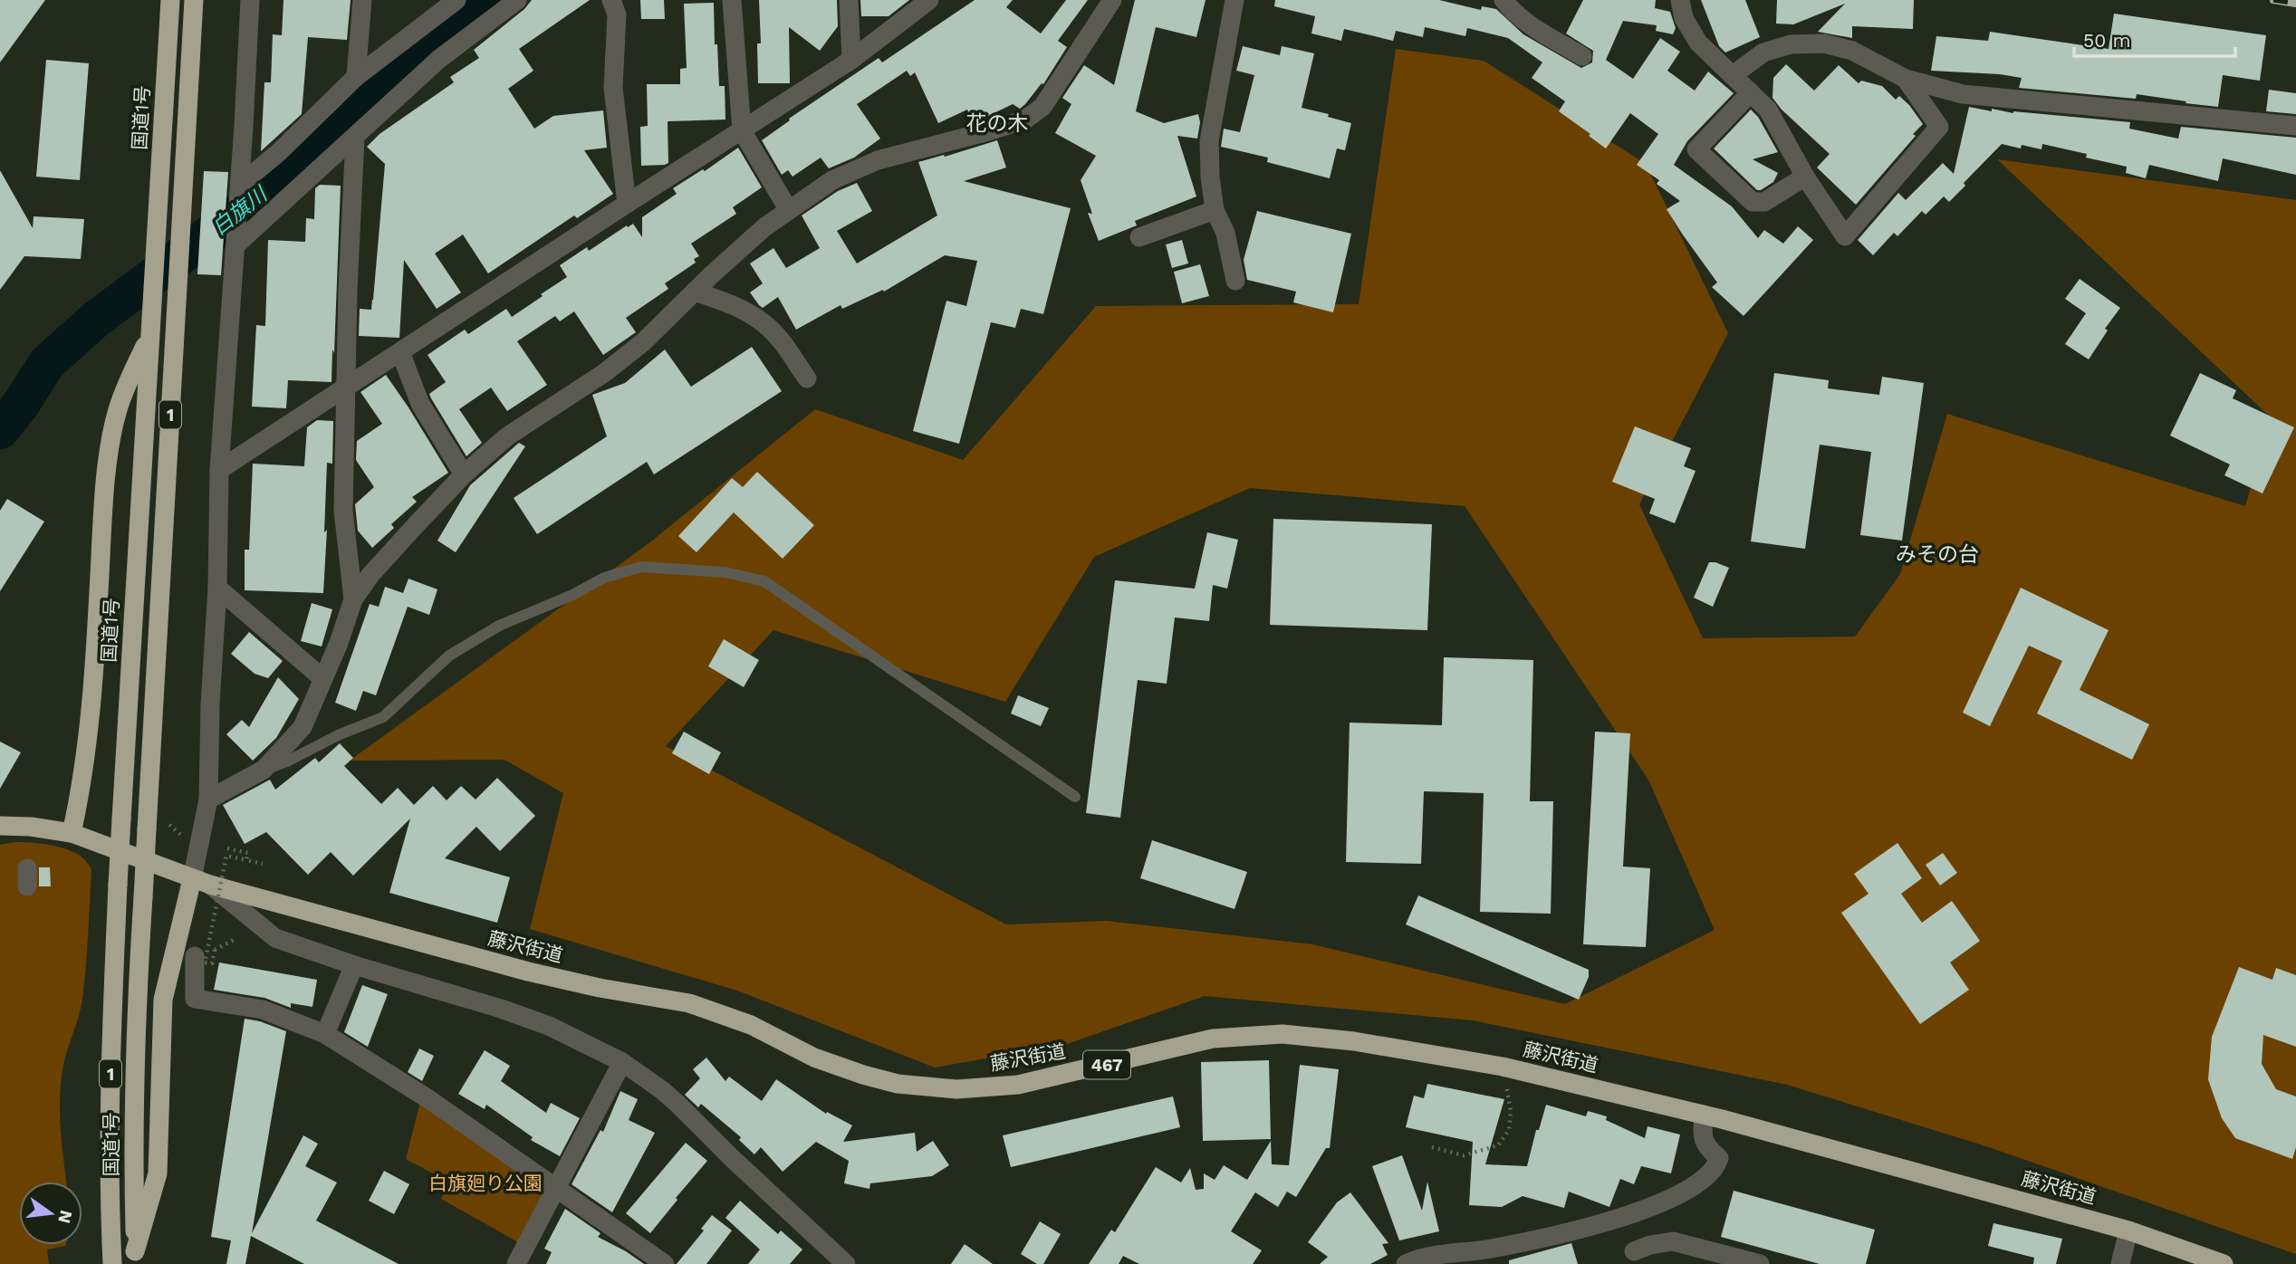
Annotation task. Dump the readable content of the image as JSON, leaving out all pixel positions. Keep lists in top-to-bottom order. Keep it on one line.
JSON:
{"streets":{"highway":["国道1号","1","藤沢街道","467"]},"districts":["花の木","みその台"],"water":["白旗川"],"parks":["白旗廻り公園"],"scale_bar":"50 m","north":"right"}
